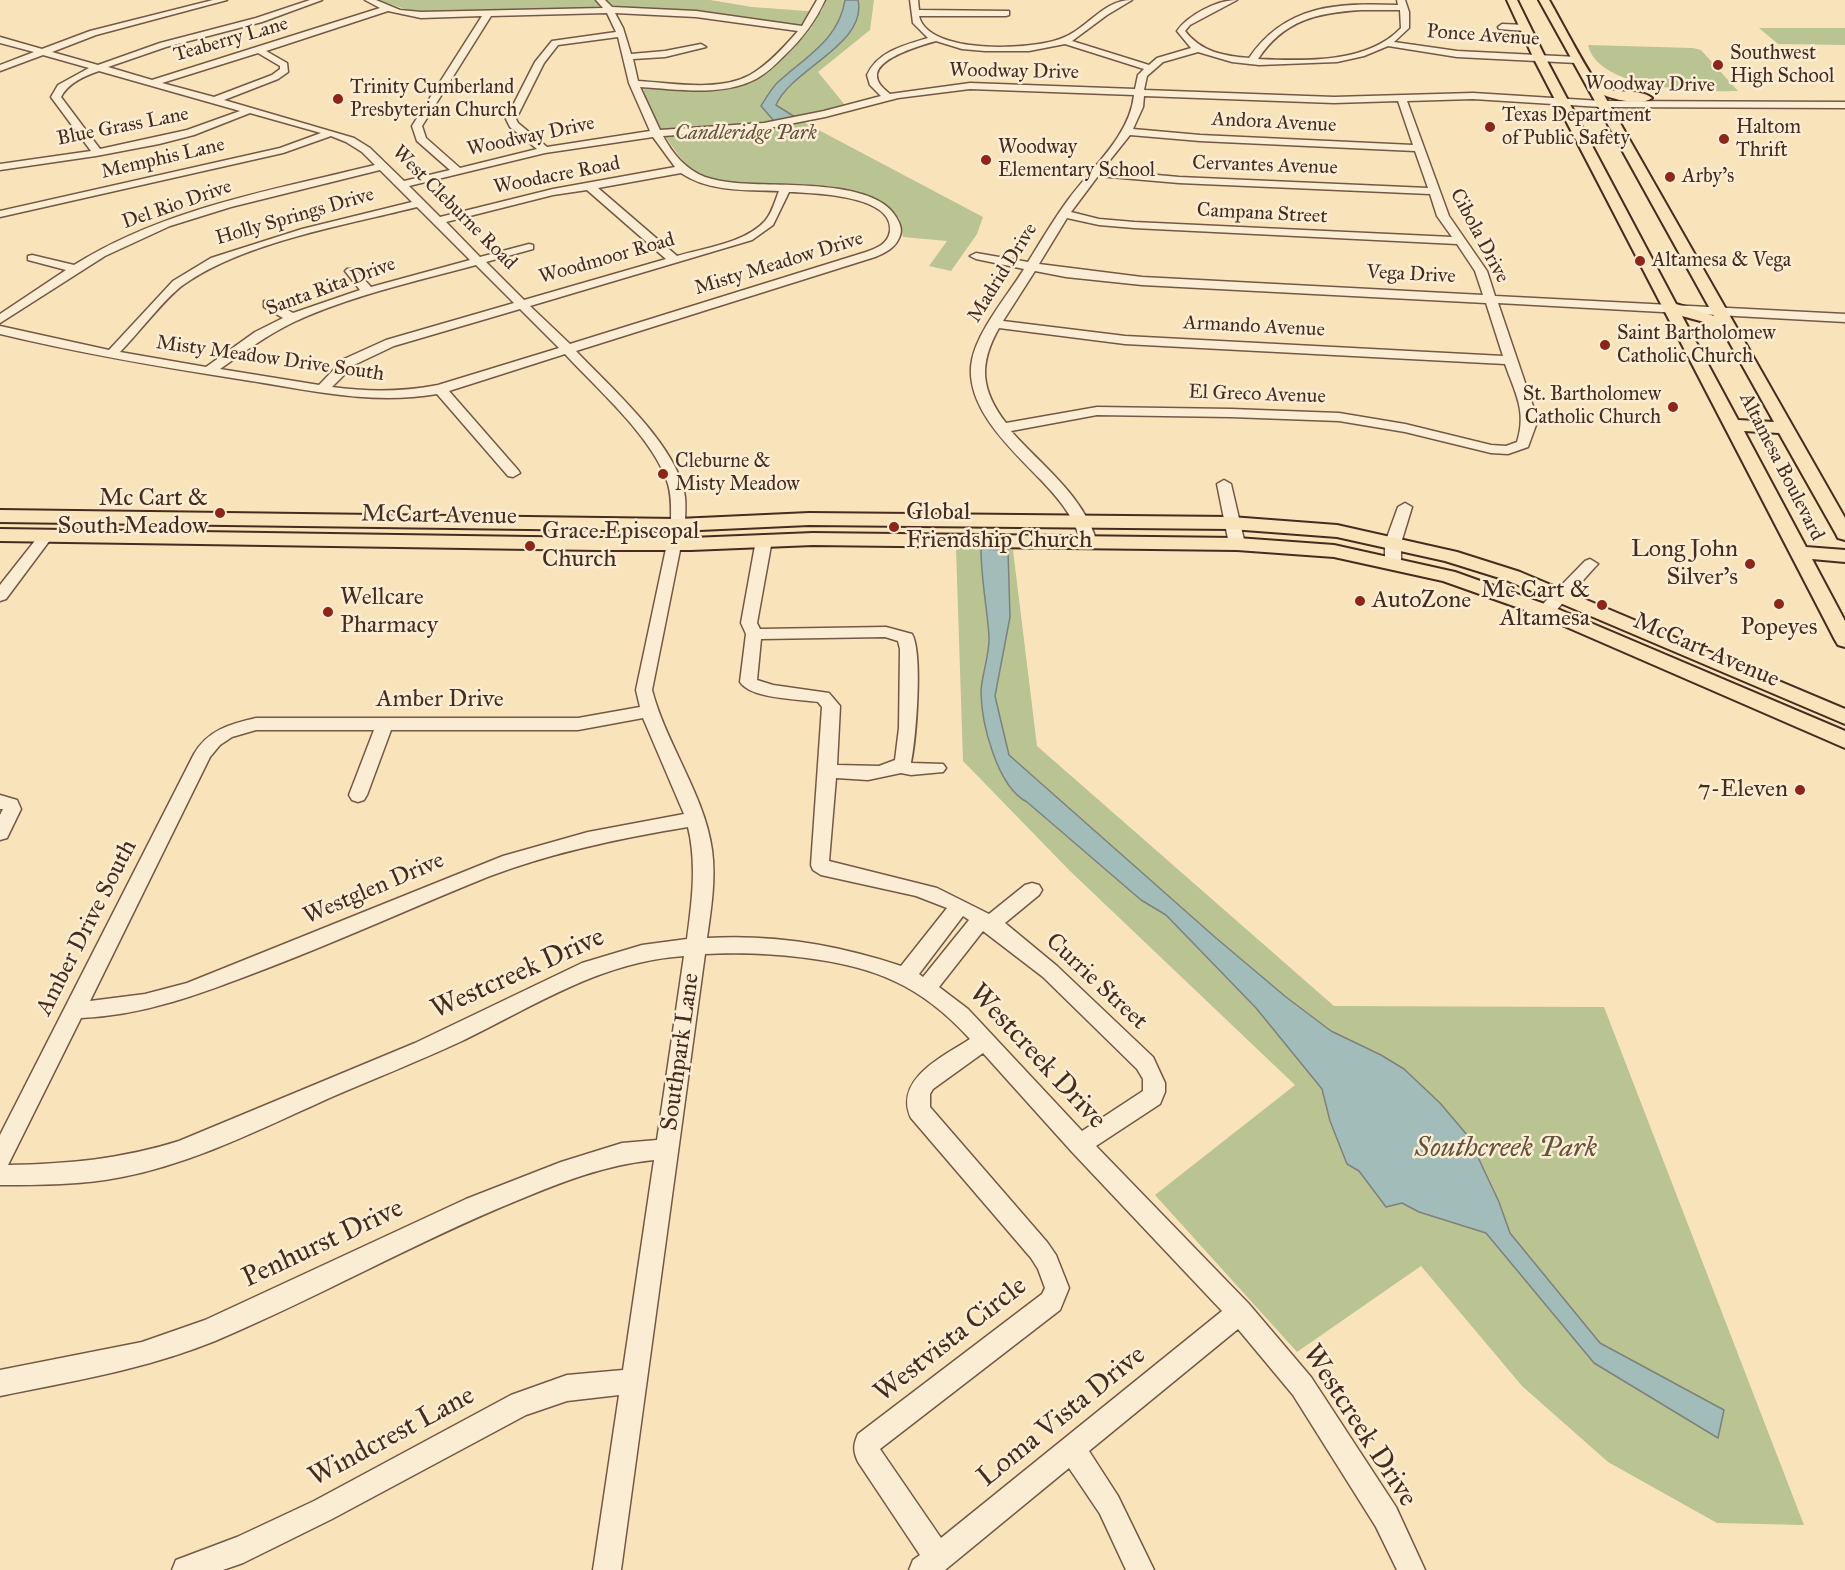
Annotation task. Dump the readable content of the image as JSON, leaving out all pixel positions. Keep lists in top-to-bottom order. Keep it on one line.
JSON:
{"streets":{"main road":["Altamesa Boulevard","McCart Avenue"],"street":["Ponce Avenue","Teaberry Lane","Woodway Drive","Andora Avenue","Blue Grass Lane","Memphis Lane","Cervantes Avenue","Woodacre Road","Del Rio Drive","West Cleburne Road","Campana Street","Holly Springs Drive","Cibola Drive","Woodmoor Road","Misty Meadow Drive","Madrid Drive","Vega Drive","Santa Rita Drive","Armando Avenue","Misty Meadow Drive South","El Greco Avenue","Amber Drive","Westglen Drive","Amber Drive South","Westcreek Drive","Currie Street","Southpark Lane","Penhurst Drive","Westvista Circle","Loma Vista Drive","Windcrest Lane"]},"crossings":[["Ponce Avenue","Altamesa Boulevard"],["Teaberry Lane","West Cleburne Road"],["Woodway Drive","West Cleburne Road"],["Woodway Drive","Cibola Drive"],["Woodway Drive","Misty Meadow Drive"],["Woodway Drive","Madrid Drive"],["Woodway Drive","Altamesa Boulevard"],["Andora Avenue","Cibola Drive"],["Andora Avenue","Madrid Drive"],["Blue Grass Lane","West Cleburne Road"],["Memphis Lane","West Cleburne Road"],["Cervantes Avenue","Cibola Drive"],["Cervantes Avenue","Madrid Drive"],["Woodacre Road","West Cleburne Road"],["Woodacre Road","Misty Meadow Drive"],["Del Rio Drive","West Cleburne Road"],["West Cleburne Road","Holly Springs Drive"],["West Cleburne Road","Woodmoor Road"],["West Cleburne Road","Misty Meadow Drive"],["West Cleburne Road","Santa Rita Drive"],["West Cleburne Road","Misty Meadow Drive South"],["West Cleburne Road","McCart Avenue"],["West Cleburne Road","Southpark Lane"],["Campana Street","Cibola Drive"],["Campana Street","Madrid Drive"],["Holly Springs Drive","Misty Meadow Drive South"],["Cibola Drive","Vega Drive"],["Cibola Drive","Armando Avenue"],["Cibola Drive","El Greco Avenue"],["Woodmoor Road","Misty Meadow Drive"],["Woodmoor Road","Misty Meadow Drive South"],["Misty Meadow Drive","Misty Meadow Drive South"],["Madrid Drive","Vega Drive"],["Madrid Drive","Armando Avenue"],["Madrid Drive","El Greco Avenue"],["Madrid Drive","McCart Avenue"],["Vega Drive","Altamesa Boulevard"],["Santa Rita Drive","Misty Meadow Drive South"],["McCart Avenue","Southpark Lane"],["Amber Drive","Amber Drive South"],["Amber Drive","Southpark Lane"],["Westglen Drive","Amber Drive South"],["Westglen Drive","Southpark Lane"],["Westcreek Drive","Currie Street"],["Westcreek Drive","Southpark Lane"],["Westcreek Drive","Westvista Circle"],["Westcreek Drive","Loma Vista Drive"],["Southpark Lane","Penhurst Drive"],["Southpark Lane","Windcrest Lane"],["Westvista Circle","Loma Vista Drive"]],"parks":["Candleridge Park","Southcreek Park"],"places":["Southwest High School","Trinity Cumberland Presbyterian Church","Texas Department of Public Safety","Haltom Thrift","Woodway Elementary School","Arby's","Altamesa & Vega","Saint Bartholomew Catholic Church","St. Bartholomew Catholic Church","Cleburne & Misty Meadow","Mc Cart & South Meadow","Global Friendship Church","Grace Episcopal Church","Long John Silver's","AutoZone","Popeyes","Mc Cart & Altamesa","Wellcare Pharmacy","7-Eleven"]}
